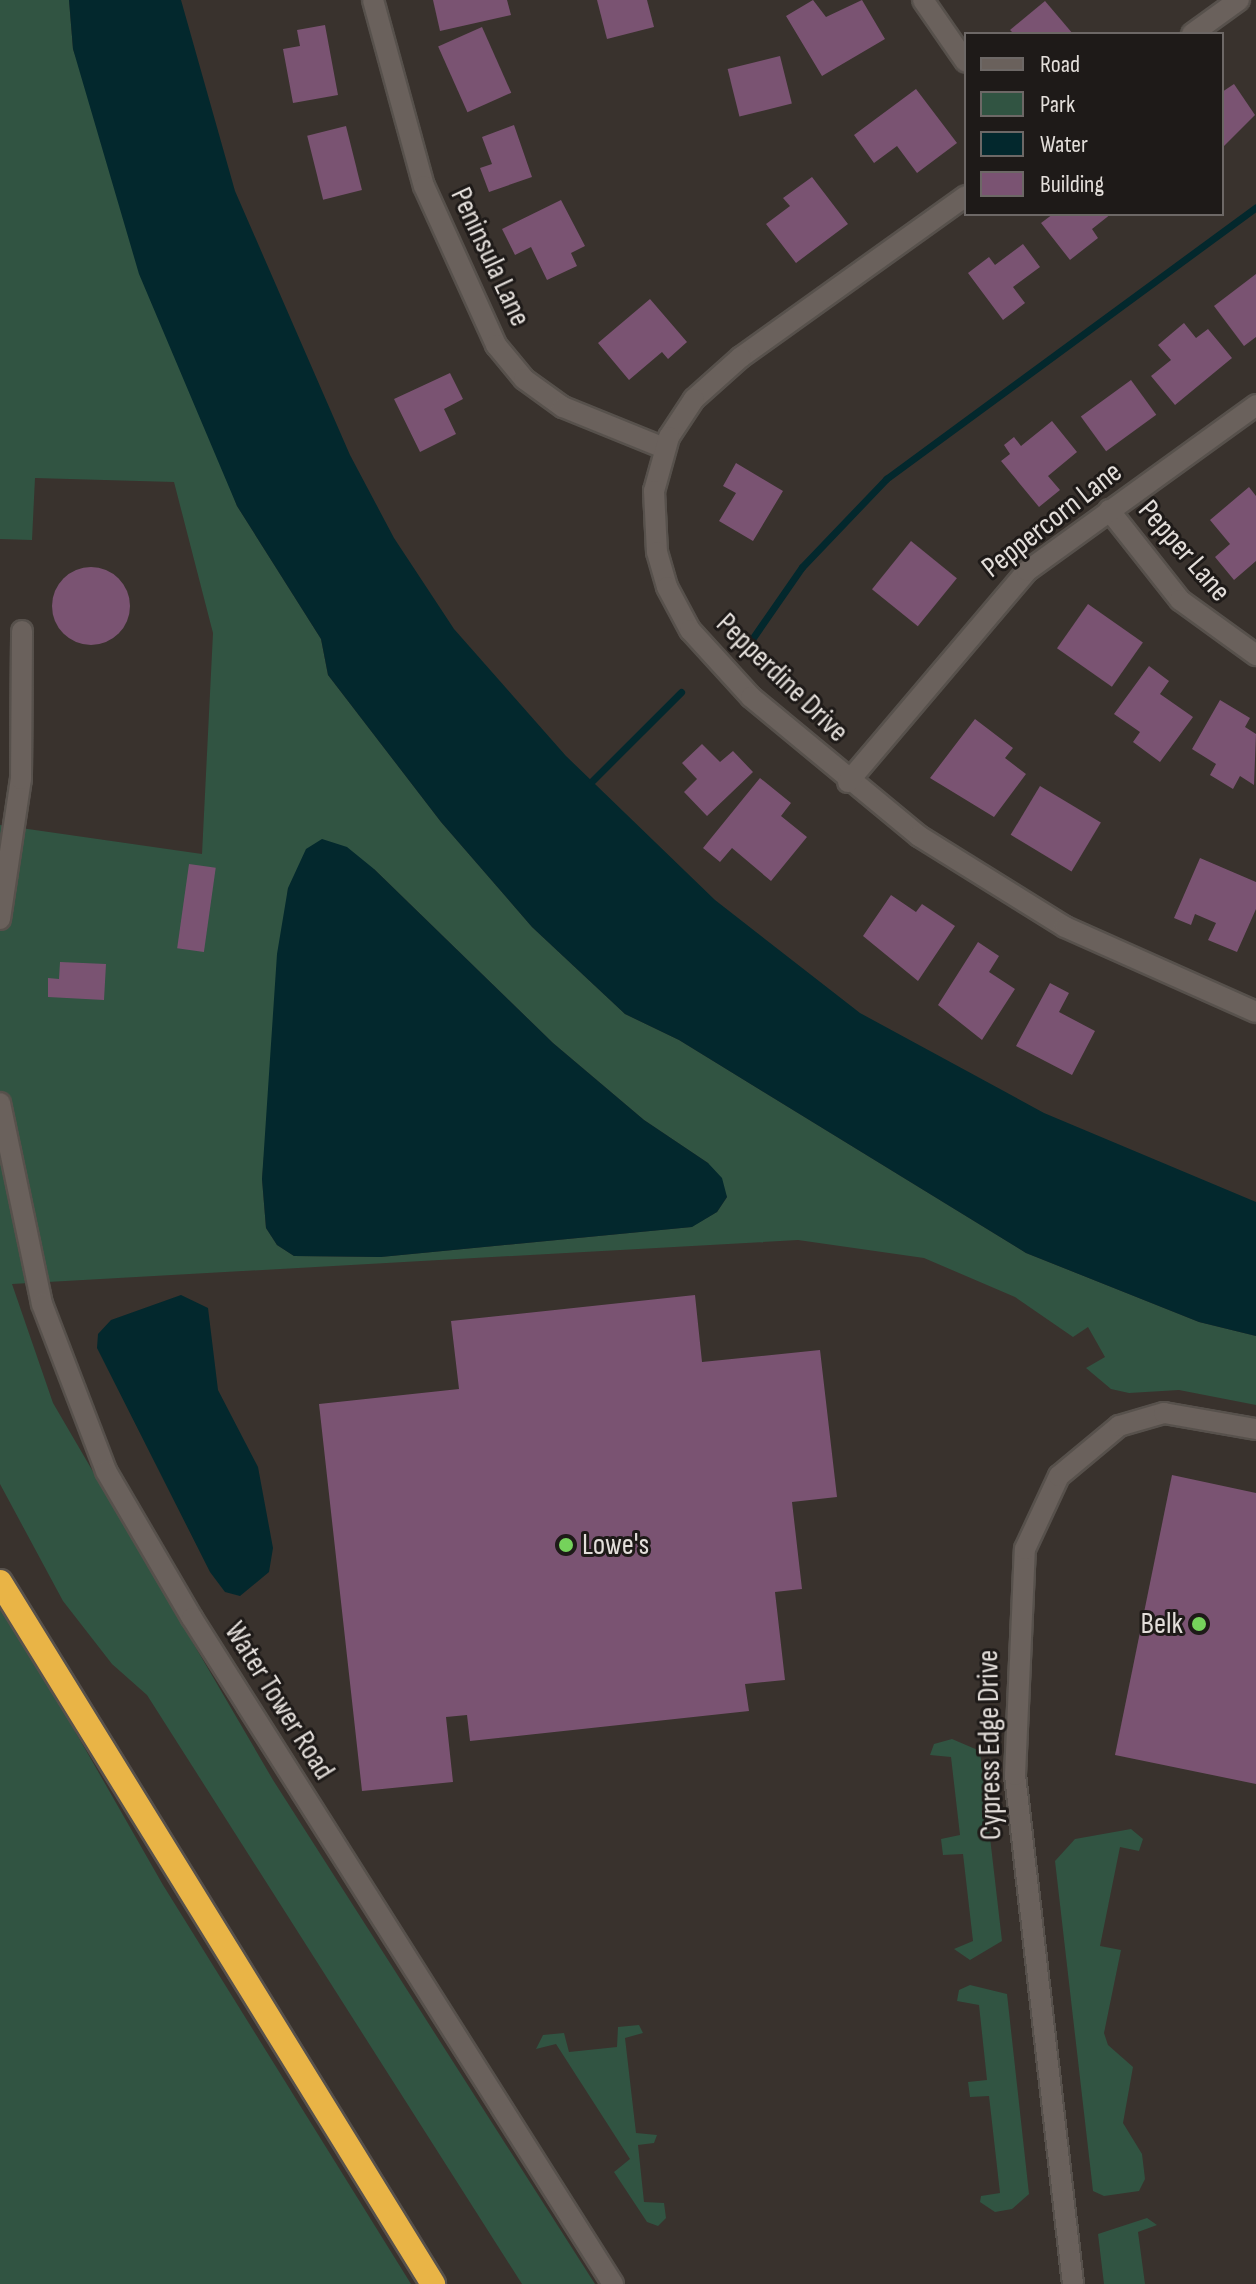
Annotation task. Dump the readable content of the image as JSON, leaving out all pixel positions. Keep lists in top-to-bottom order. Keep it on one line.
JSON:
{"streets":{"street":["Peninsula Lane","Peppercorn Lane","Pepper Lane","Pepperdine Drive","Water Tower Road","Cypress Edge Drive"]},"crossings":[["Peninsula Lane","Pepperdine Drive"],["Peppercorn Lane","Pepper Lane"],["Peppercorn Lane","Pepperdine Drive"]],"places":["Lowe's","Belk"],"legend":["Road","Park","Water","Building"]}
